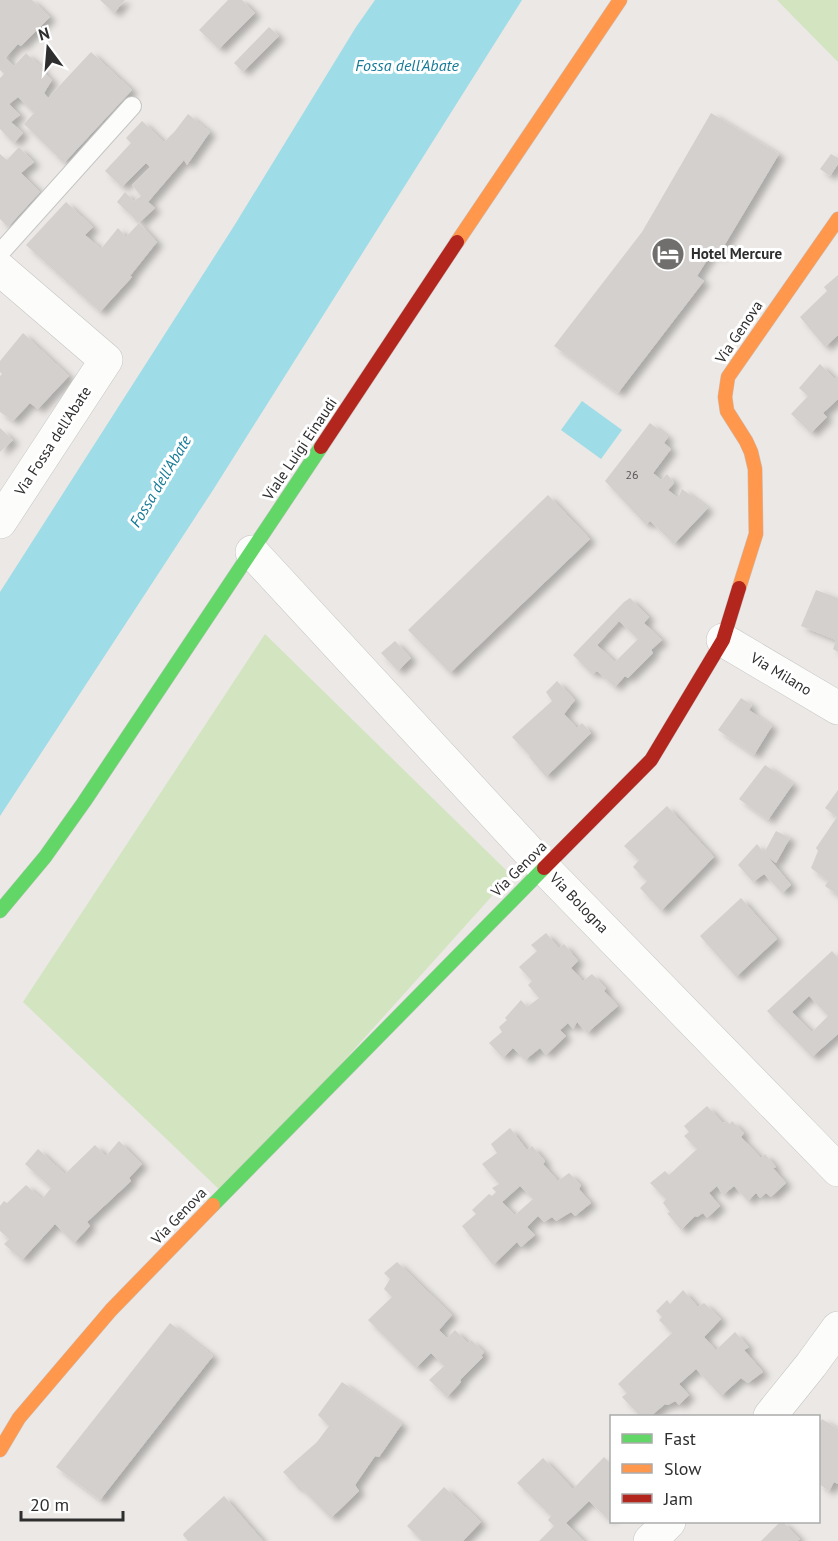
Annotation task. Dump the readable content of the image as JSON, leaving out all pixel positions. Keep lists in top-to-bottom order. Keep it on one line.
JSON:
{"streets":{"street":["Via Genova","Via Fossa dell'Abate","Viale Luigi Einaudi","Via Milano","Via Bologna"]},"crossings":[["Via Genova","Via Milano"],["Via Genova","Via Bologna"],["Viale Luigi Einaudi","Via Bologna"]],"water":["Fossa dell'Abate"],"places":{"hotel":["Hotel Mercure"]},"house_numbers":["26"],"legend":["Fast","Slow","Jam"],"scale_bar":"20 m","north":"top"}
